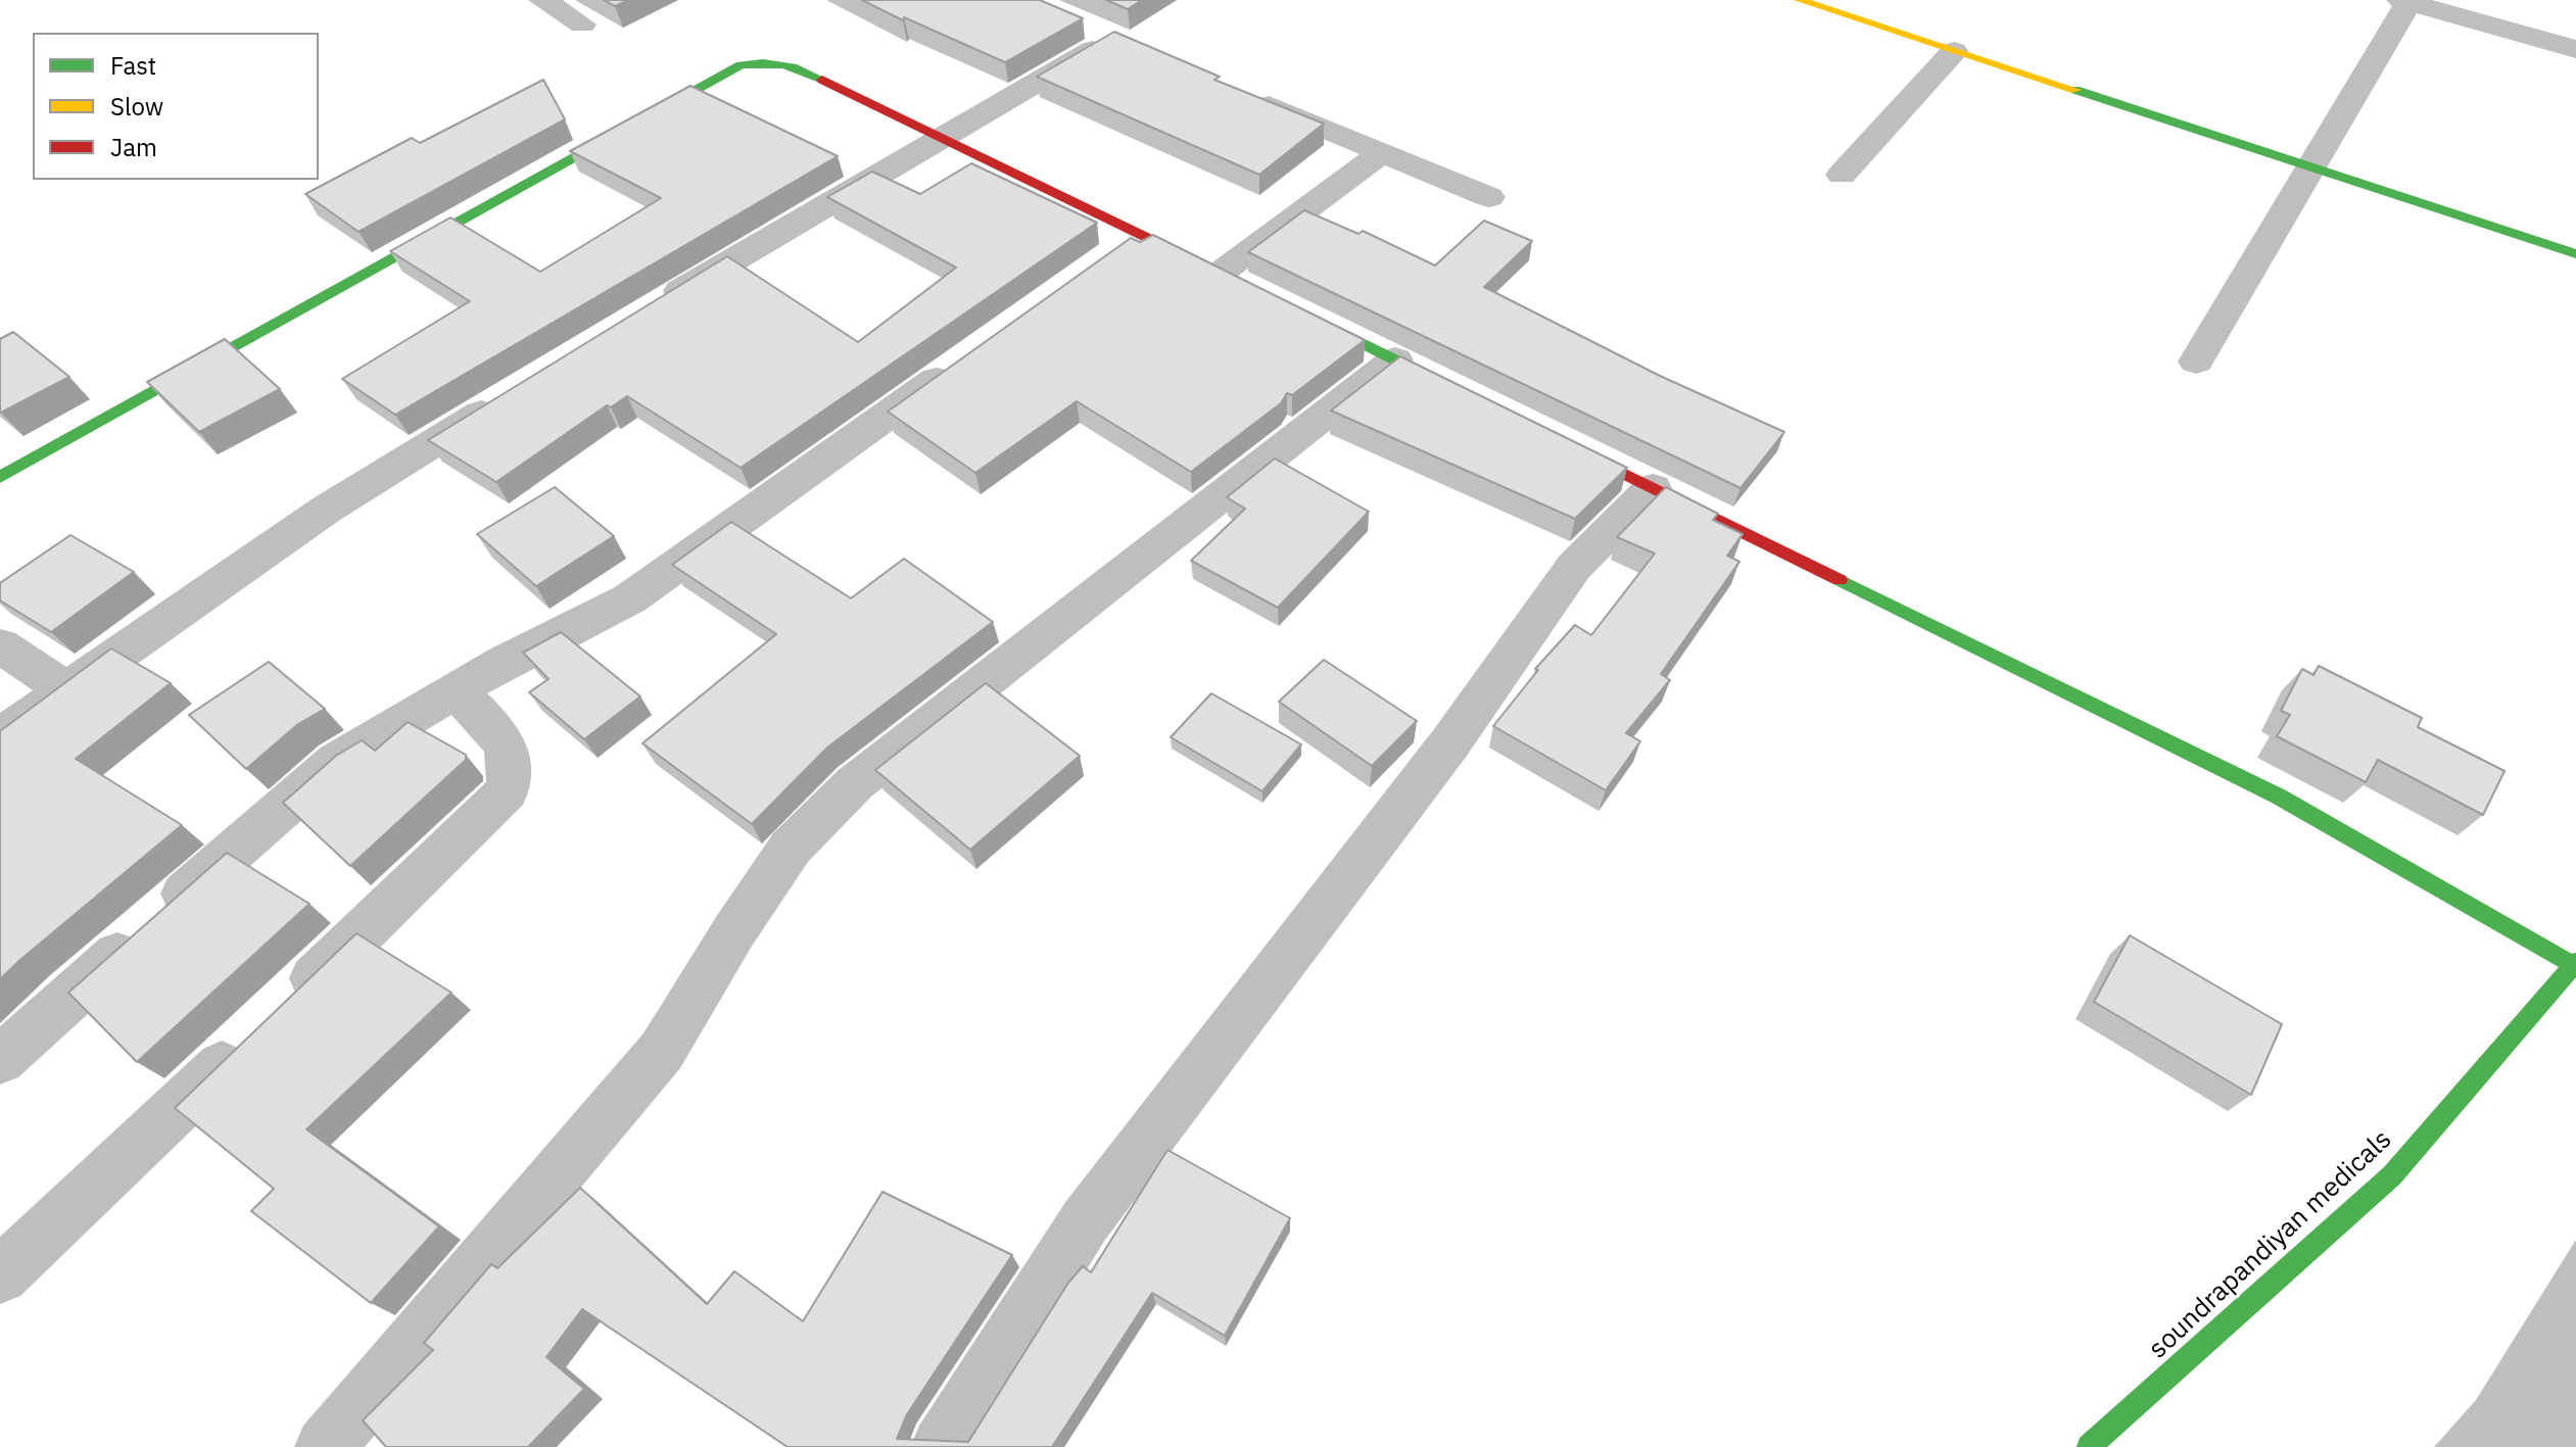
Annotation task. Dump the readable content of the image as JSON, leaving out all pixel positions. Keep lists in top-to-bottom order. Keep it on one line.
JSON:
{"streets":{"street":["soundrapandiyan medicals"]},"legend":["Fast","Slow","Jam"]}
